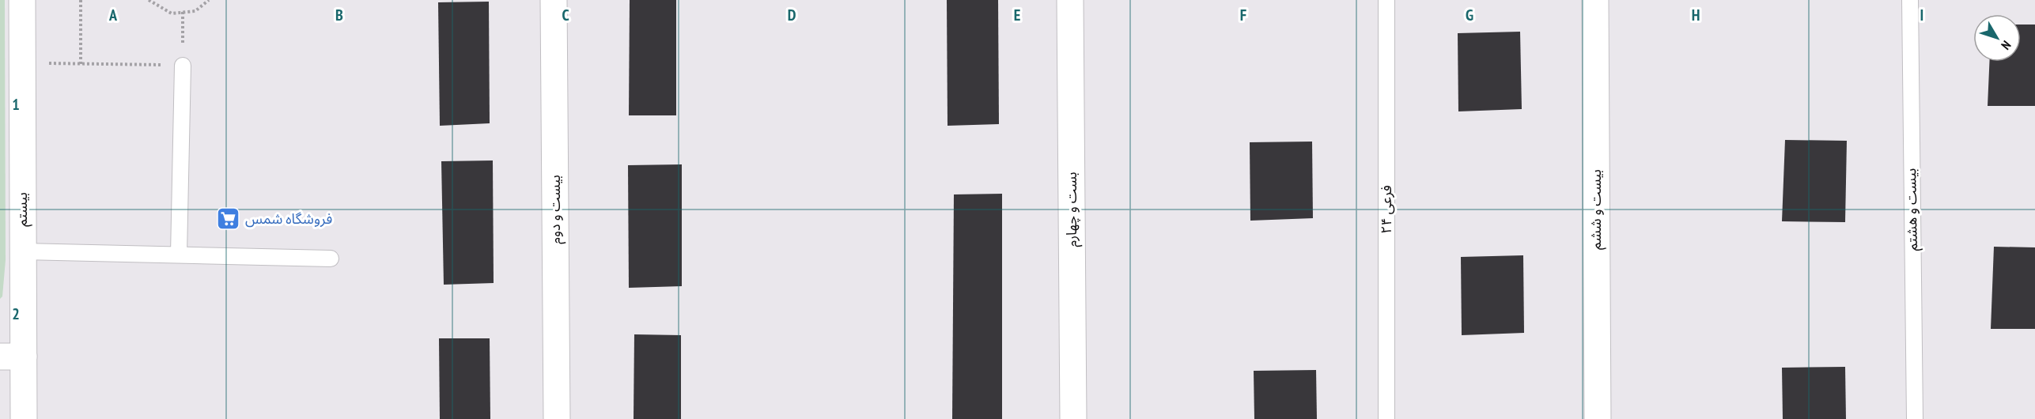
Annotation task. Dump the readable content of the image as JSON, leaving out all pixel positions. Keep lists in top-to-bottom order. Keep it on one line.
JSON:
{"streets":{"street":["بیستم","بیست و دوم","بست و چهارم","بیست و ششم"],"lane":["فرعی ۲۴","بیست و هشتم"]},"places":{"supermarket":["فروشگاه شمس"]},"north":"bottom right","grid":{"columns":["A","B","C","D","E","F","G","H","I"],"rows":["1","2"]}}
